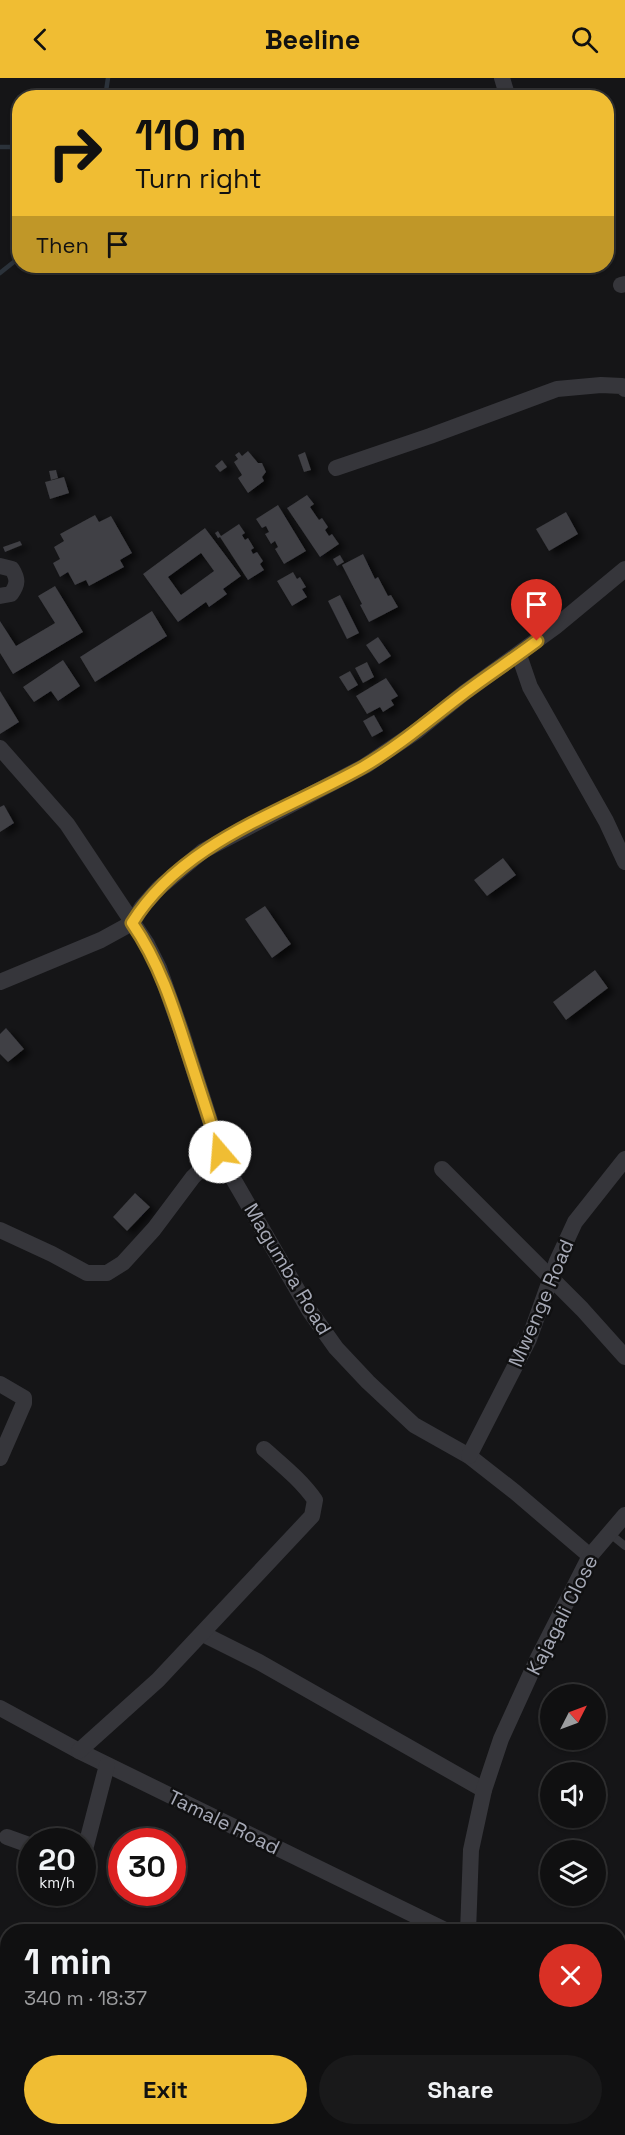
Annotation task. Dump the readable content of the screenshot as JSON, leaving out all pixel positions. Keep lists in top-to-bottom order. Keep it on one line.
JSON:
{"streets":{"street":["Magumba Road","Mwenge Road","Kajagali Close","Tamale Road"]},"crossings":[["Magumba Road","Mwenge Road"],["Magumba Road","Kajagali Close"]],"north":"top right","page":{"header":"Beeline","turn":["110 m","Turn right"],"then":"Then","speed":"20 km/h","limit":"30","heading":["1 min","340 m · 18:37"],"buttons":["Exit","Share"]}}
